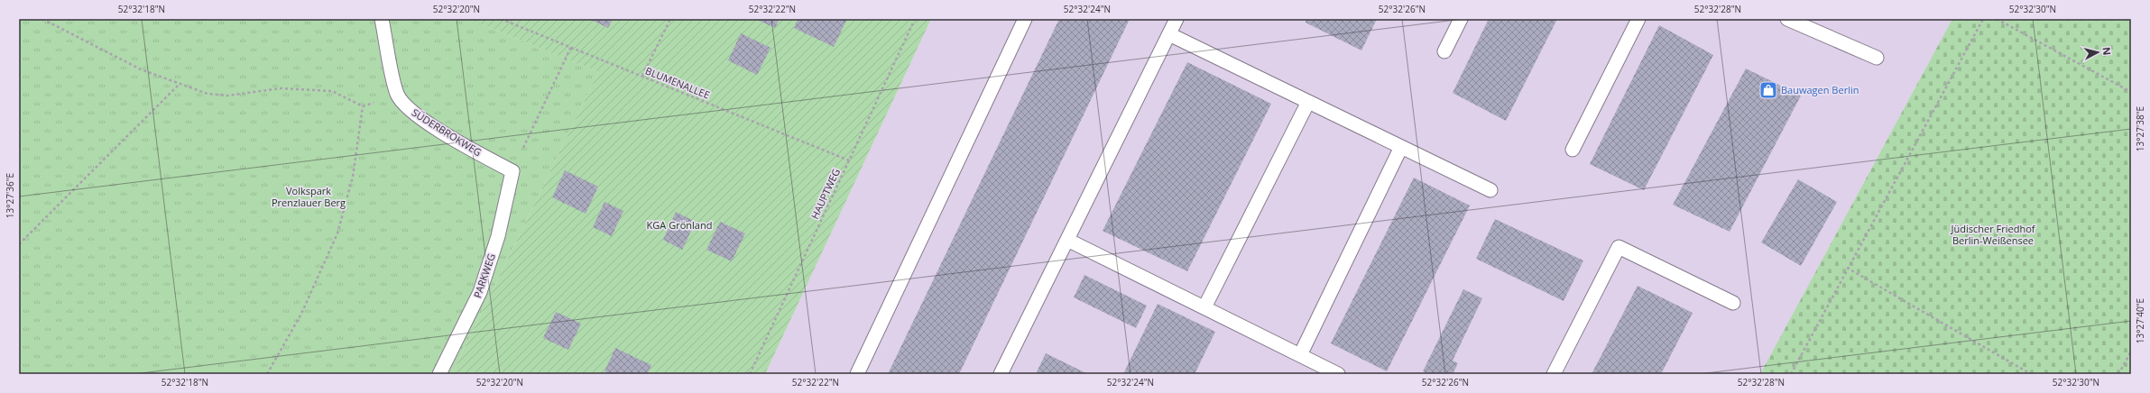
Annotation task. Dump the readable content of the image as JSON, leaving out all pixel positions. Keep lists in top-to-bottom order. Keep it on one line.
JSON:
{"streets":{"lane":["SÜDERBROKWEG","PARKWEG"],"path":["BLUMENALLEE","HAUPTWEG"]},"crossings":[["BLUMENALLEE","HAUPTWEG"],["SÜDERBROKWEG","PARKWEG"]],"parks":["Volkspark Prenzlauer Berg","KGA Grönland","Jüdischer Friedhof Berlin-Weißensee"],"places":{"shop":["Bauwagen Berlin"]},"north":"right","coordinates":["52°32'18\"N","52°32'20\"N","52°32'22\"N","52°32'24\"N","52°32'26\"N","52°32'28\"N","52°32'30\"N","13°27'38\"E","13°27'36\"E","13°27'40\"E"]}
